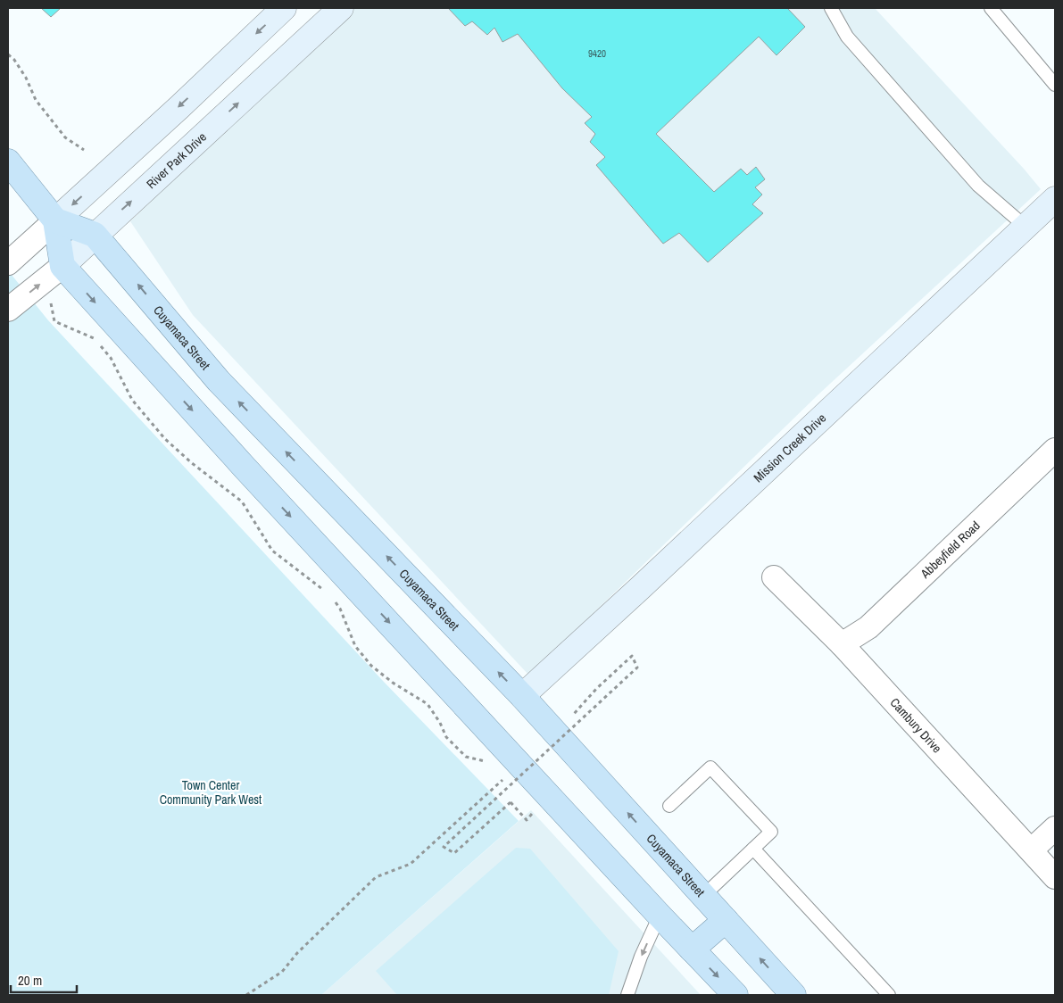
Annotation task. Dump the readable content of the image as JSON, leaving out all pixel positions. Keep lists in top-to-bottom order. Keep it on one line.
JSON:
{"streets":{"main road":["Cuyamaca Street"],"street":["River Park Drive","Mission Creek Drive","Abbeyfield Road","Cambury Drive"]},"crossings":[["River Park Drive","Cuyamaca Street"],["Cuyamaca Street","Mission Creek Drive"],["Abbeyfield Road","Cambury Drive"]],"parks":["Town Center Community Park West"],"house_numbers":["9420"],"scale_bar":"20 m"}
